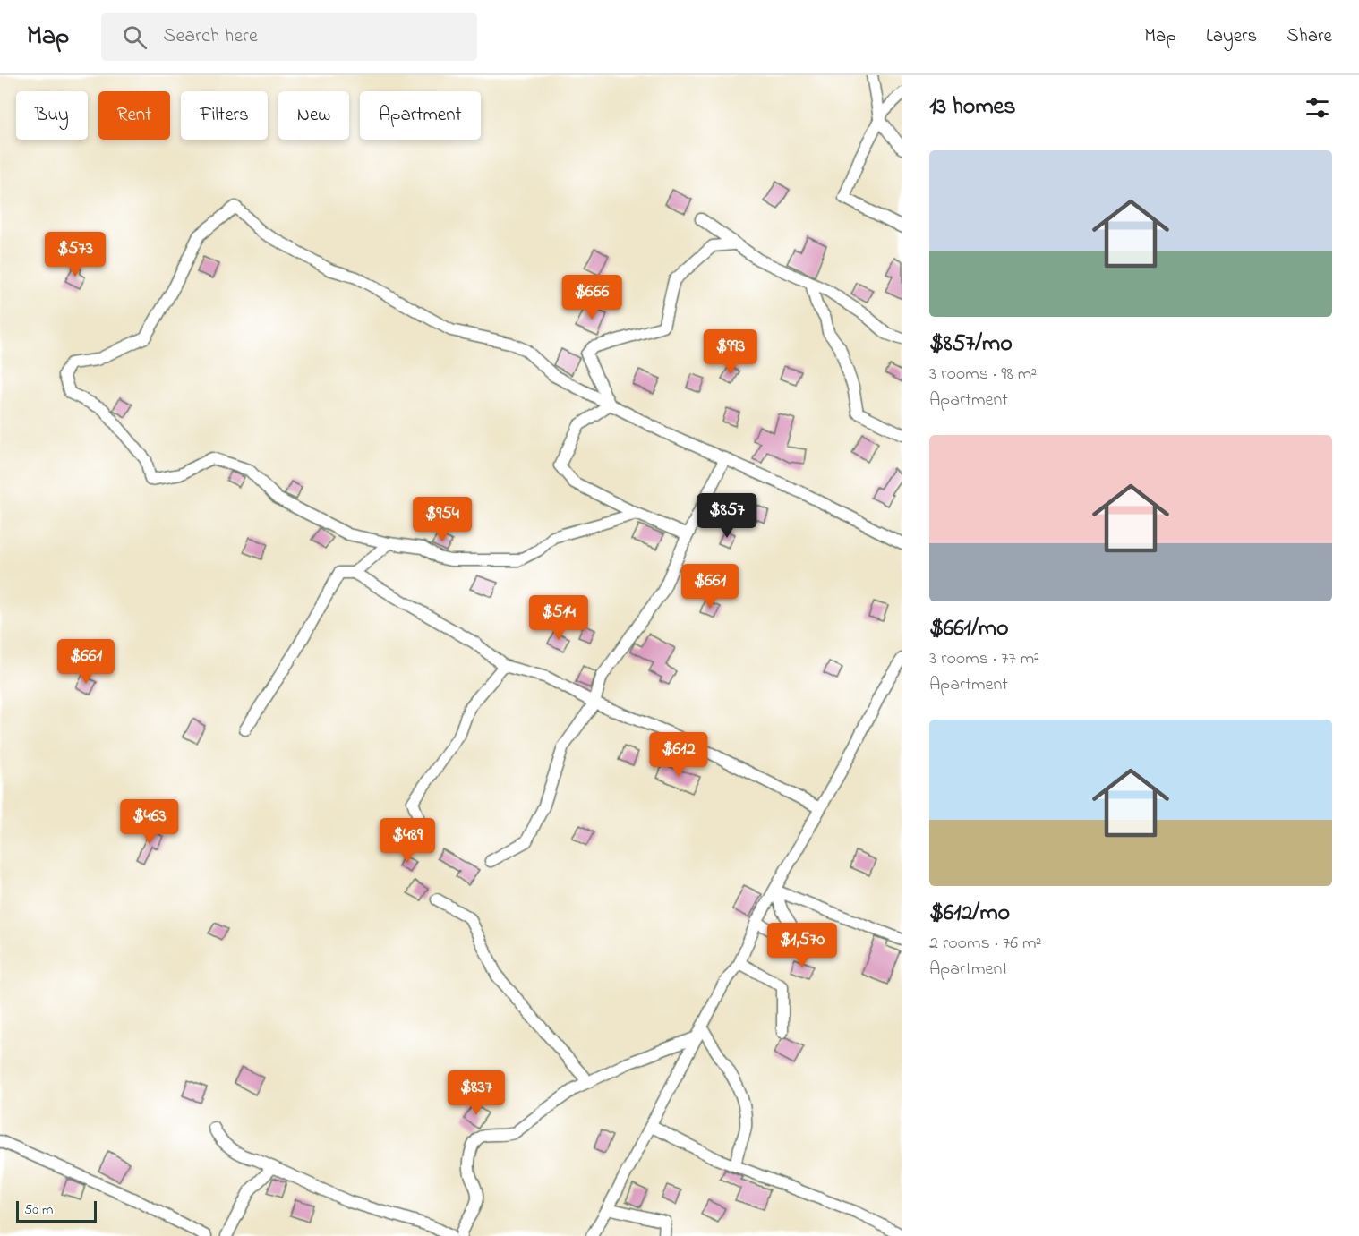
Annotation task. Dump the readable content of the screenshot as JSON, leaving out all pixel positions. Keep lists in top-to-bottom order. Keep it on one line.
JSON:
{"scale_bar":"50 m","page":{"header":"Map","search":"Search here","nav":["Map","Layers","Share"],"heading":"13 homes","chip":["Buy","Rent","Filters","New","Apartment"],"list":[{"name":"$857/mo","note":"3 rooms · 98 m² · Apartment"},{"name":"$661/mo","note":"3 rooms · 77 m² · Apartment"},{"name":"$612/mo","note":"2 rooms · 76 m² · Apartment"}],"price":["$573","$666","$993","$857","$954","$661","$514","$661","$612","$463","$489","$1,570","$837"],"scale":"50 m"}}
